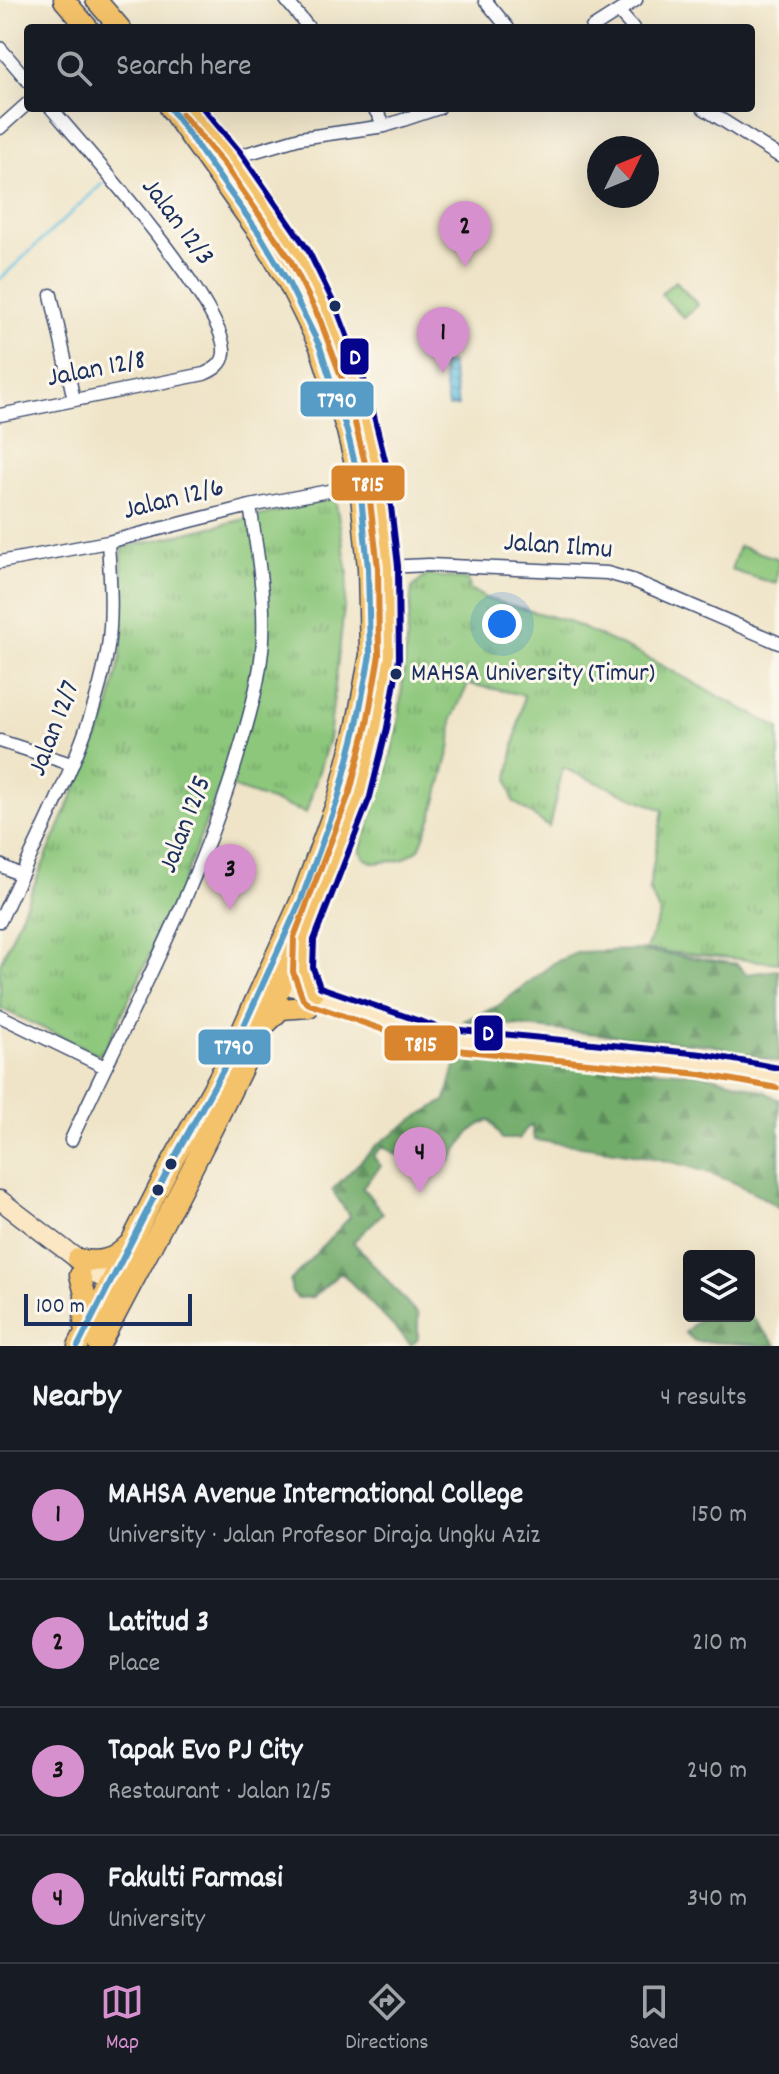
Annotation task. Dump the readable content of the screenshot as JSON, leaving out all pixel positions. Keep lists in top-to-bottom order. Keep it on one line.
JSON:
{"streets":{"street":["Jalan 12/3","Jalan 12/8","Jalan 12/6","Jalan Ilmu","Jalan 12/7","Jalan 12/5"]},"crossings":[["Jalan 12/3","Jalan 12/8"],["Jalan 12/6","Jalan 12/7"],["Jalan 12/6","Jalan 12/5"]],"places":["MAHSA University (Timur)"],"lines":["transit line T790","transit line D","transit line T815"],"scale_bar":"100 m","north":"top right","page":{"search":"Search here","pins":["2","1","3","4"],"scale":"100 m","heading":["Nearby","4 results"],"list":[{"mark":"1","name":"MAHSA Avenue International College","note":"University · Jalan Profesor Diraja Ungku Aziz","value":"150 m"},{"mark":"2","name":"Latitud 3","note":"Place","value":"210 m"},{"mark":"3","name":"Tapak Evo PJ City","note":"Restaurant · Jalan 12/5","value":"240 m"},{"mark":"4","name":"Fakulti Farmasi","note":"University","value":"340 m"}],"nav":["Map","Directions","Saved"]}}
